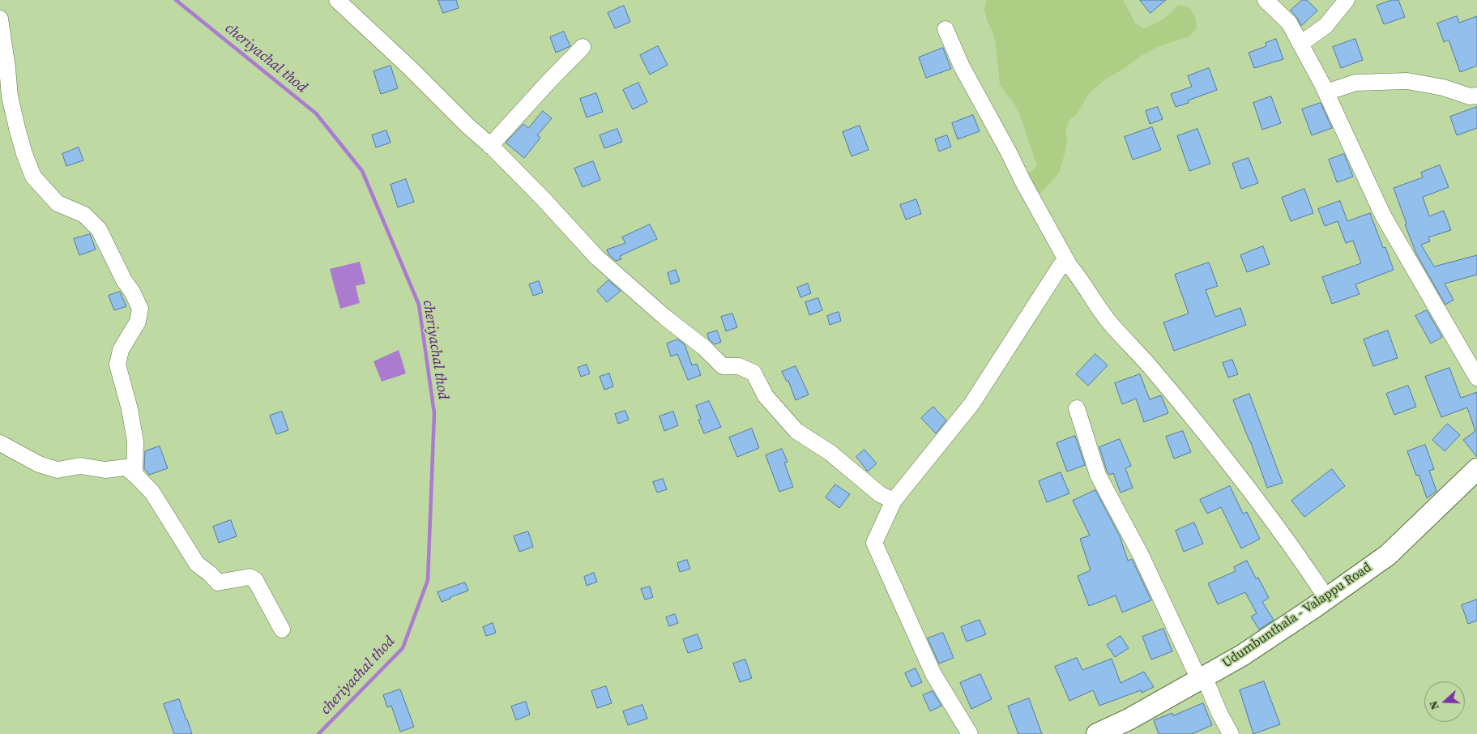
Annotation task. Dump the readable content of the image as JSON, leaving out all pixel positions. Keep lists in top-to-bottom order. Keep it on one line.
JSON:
{"streets":{"main road":["Udumbunthala - Valappu Road"]},"water":["cheriyachal thod"],"north":"left"}
